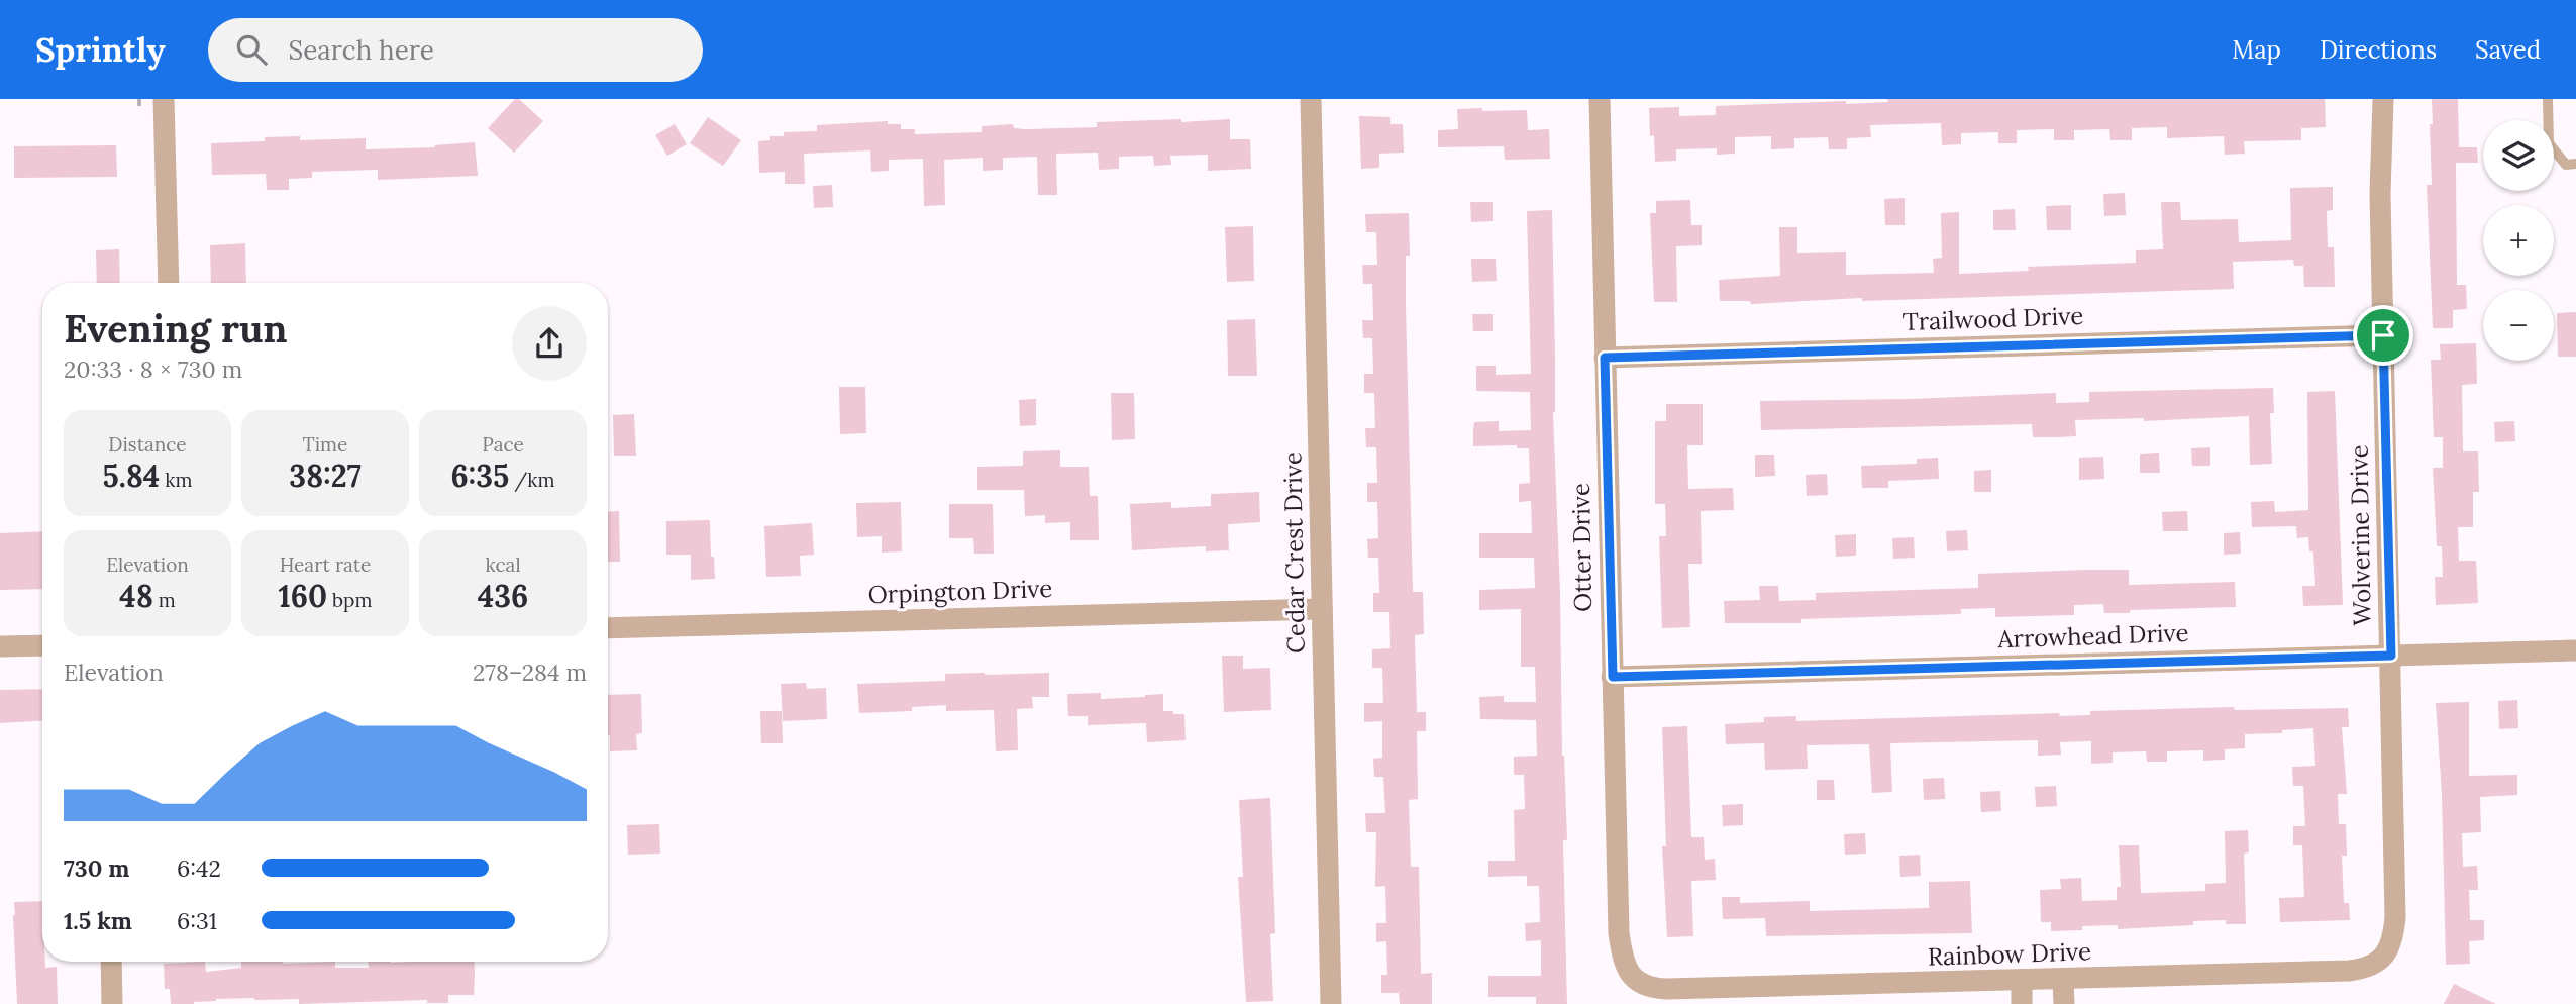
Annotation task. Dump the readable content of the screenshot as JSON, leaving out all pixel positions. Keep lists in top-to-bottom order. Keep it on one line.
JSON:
{"streets":{"street":["Trailwood Drive","Wolverine Drive","Otter Drive","Cedar Crest Drive","Orpington Drive","Arrowhead Drive","Rainbow Drive"]},"crossings":[["Trailwood Drive","Wolverine Drive"],["Trailwood Drive","Otter Drive"],["Wolverine Drive","Arrowhead Drive"],["Wolverine Drive","Rainbow Drive"],["Otter Drive","Arrowhead Drive"],["Otter Drive","Rainbow Drive"],["Cedar Crest Drive","Orpington Drive"]],"page":{"header":"Sprintly","search":"Search here","nav":["Map","Directions","Saved"],"map_buttons":["+","−"],"heading":["Evening run","20:33 · 8 × 730 m"],"stats":[["Distance","5.84 km"],["Time","38:27"],["Pace","6:35 /km"],["Elevation","48 m"],["Heart rate","160 bpm"],["kcal","436"]],"chart":["Elevation","278–284 m"],"list":[{"name":"730 m","note":"6:42"},{"name":"1.5 km","note":"6:31"}]}}
